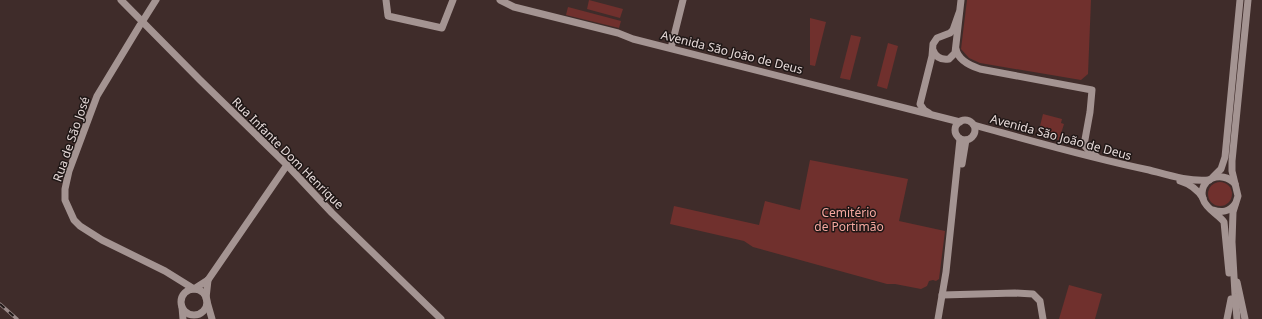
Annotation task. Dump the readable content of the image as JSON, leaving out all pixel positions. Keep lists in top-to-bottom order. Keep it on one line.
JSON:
{"streets":{"street":["Avenida São João de Deus","Rua de São José","Rua Infante Dom Henrique"]},"parks":["Cemitério de Portimão"]}
